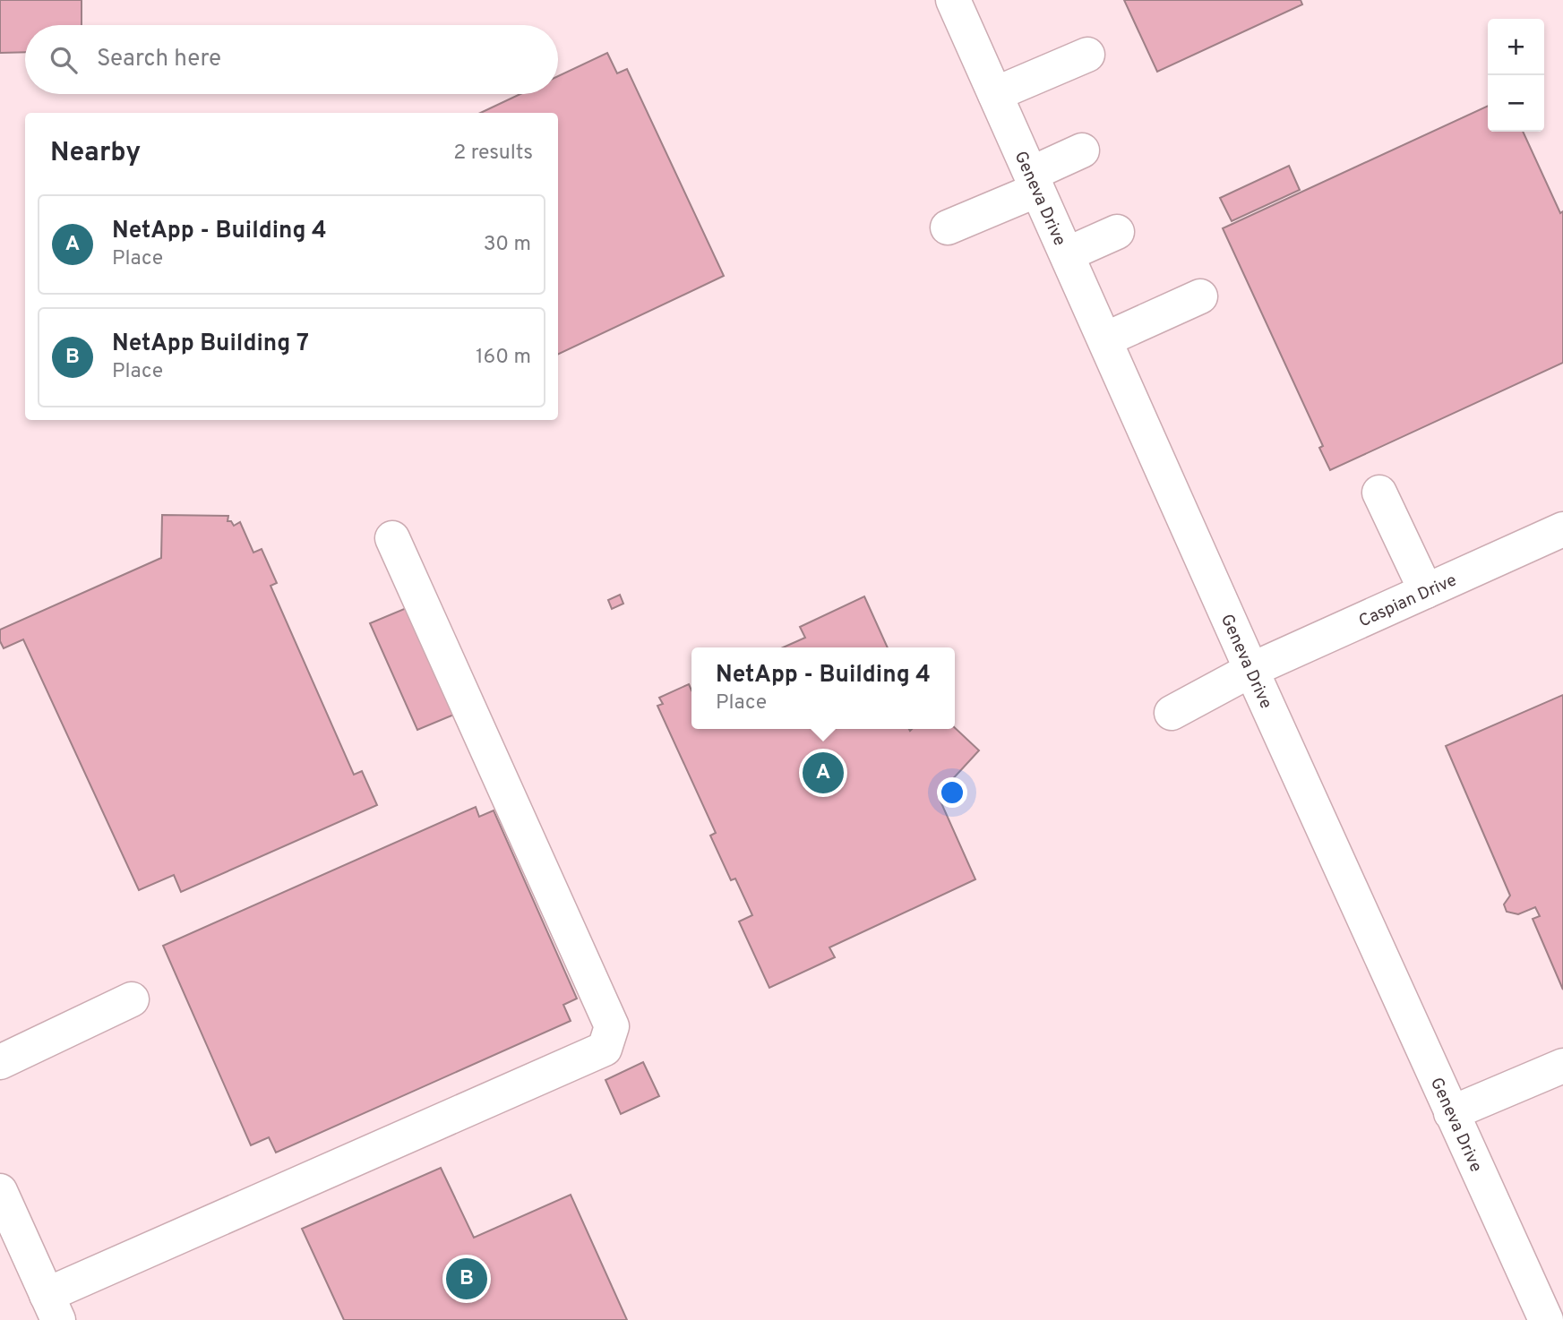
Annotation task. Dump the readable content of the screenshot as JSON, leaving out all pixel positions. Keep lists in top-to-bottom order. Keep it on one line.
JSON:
{"streets":{"street":["Geneva Drive","Caspian Drive"]},"crossings":[["Geneva Drive","Caspian Drive"]],"page":{"map_buttons":["+","−"],"search":"Search here","heading":["Nearby","2 results"],"list":[{"mark":"A","name":"NetApp - Building 4","note":"Place","value":"30 m"},{"mark":"B","name":"NetApp Building 7","note":"Place","value":"160 m"}],"popup":["NetApp - Building 4","Place"],"pins":["A","B"]}}
